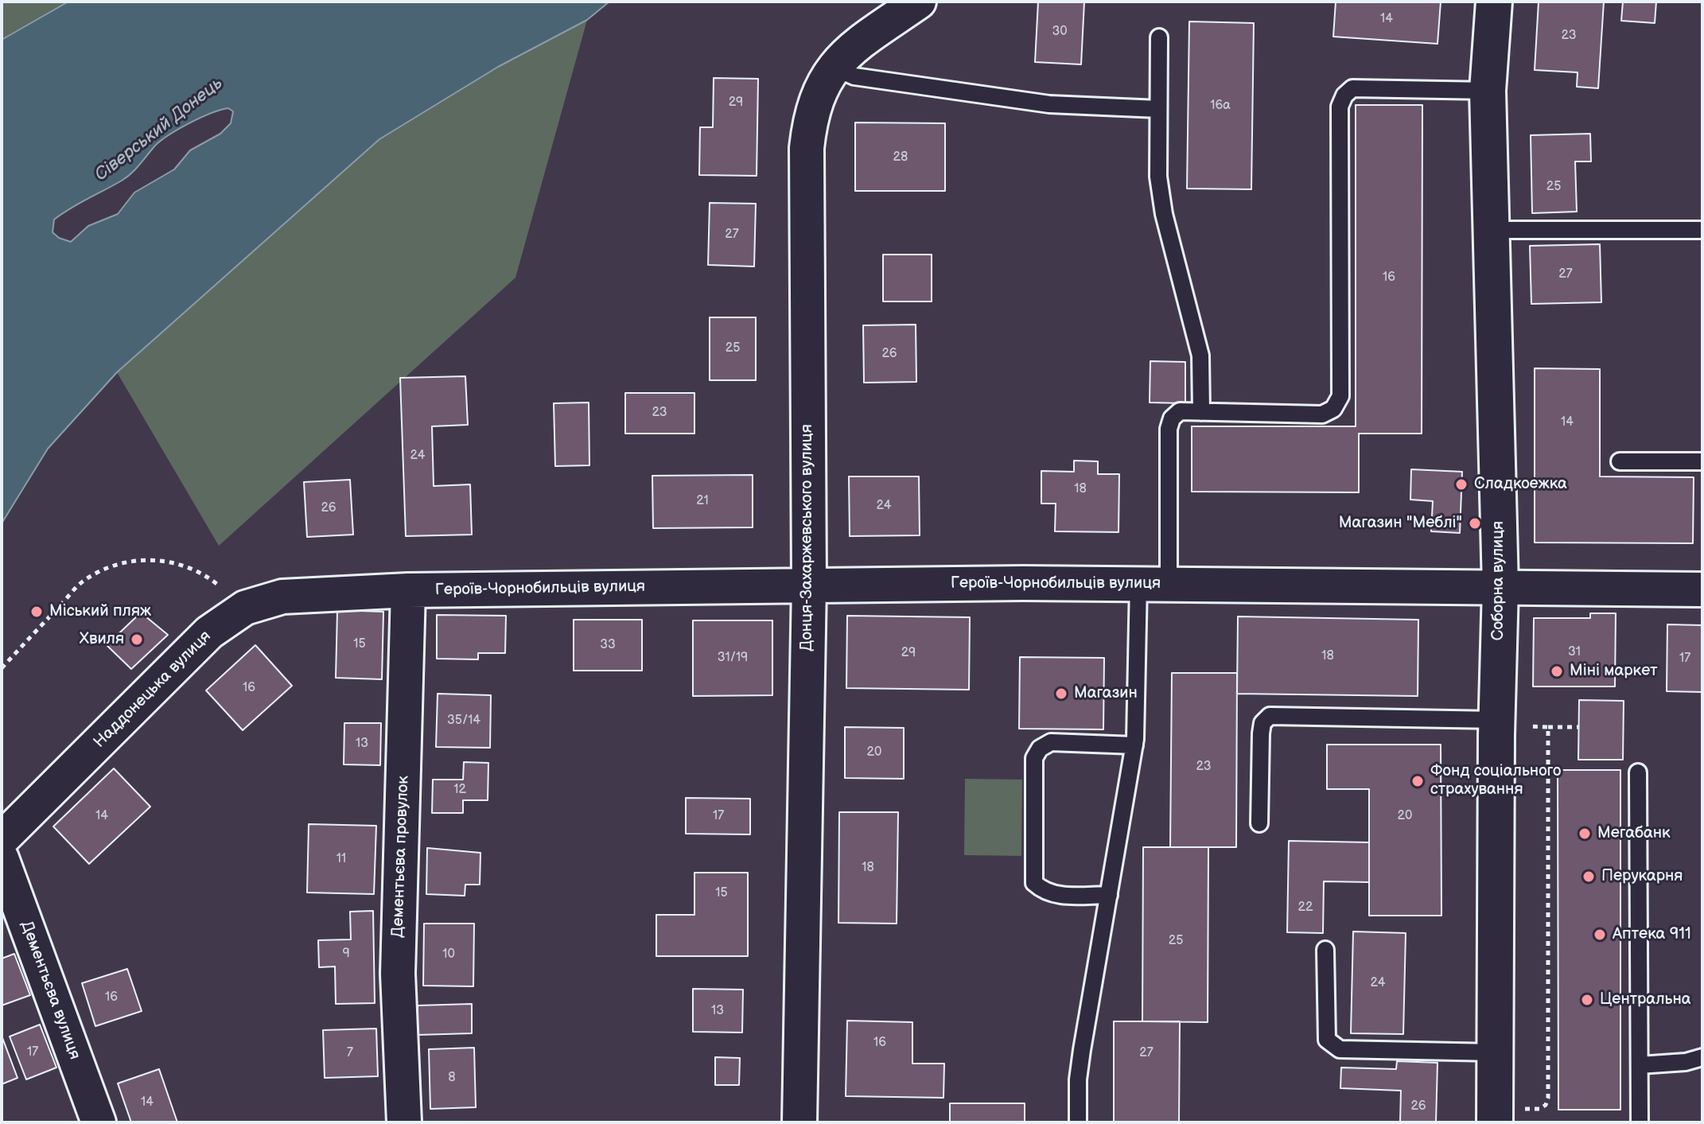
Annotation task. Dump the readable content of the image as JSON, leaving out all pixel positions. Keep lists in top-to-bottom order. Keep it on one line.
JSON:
{"streets":{"street":["Донця-Захаржевського вулиця","Соборна вулиця","Героїв-Чорнобильців вулиця","Наддонецька вулиця","Дементьєва провулок","Дементьєва вулиця"]},"crossings":[["Донця-Захаржевського вулиця","Героїв-Чорнобильців вулиця"],["Соборна вулиця","Героїв-Чорнобильців вулиця"],["Героїв-Чорнобильців вулиця","Наддонецька вулиця"],["Героїв-Чорнобильців вулиця","Дементьєва провулок"],["Наддонецька вулиця","Дементьєва провулок"]],"water":["Сіверський Донець"],"places":["Сладкоежка","Магазин \"Меблі\"","Міський пляж","Хвиля","Міні маркет","Магазин","Фонд соціального страхування","Мегабанк","Перукарня","Аптека 911","Центральна"],"house_numbers":["14","30","23","29","16а","28","25","27","27","16","25","26","23","14","24","18","21","24","26","15","33","31","29","18","31/19","17","16","35/14","13","20","23","12","14","17","20","11","18","15","22","25","9","10","24","16","13","16","17","7","27","8","14","26"]}
